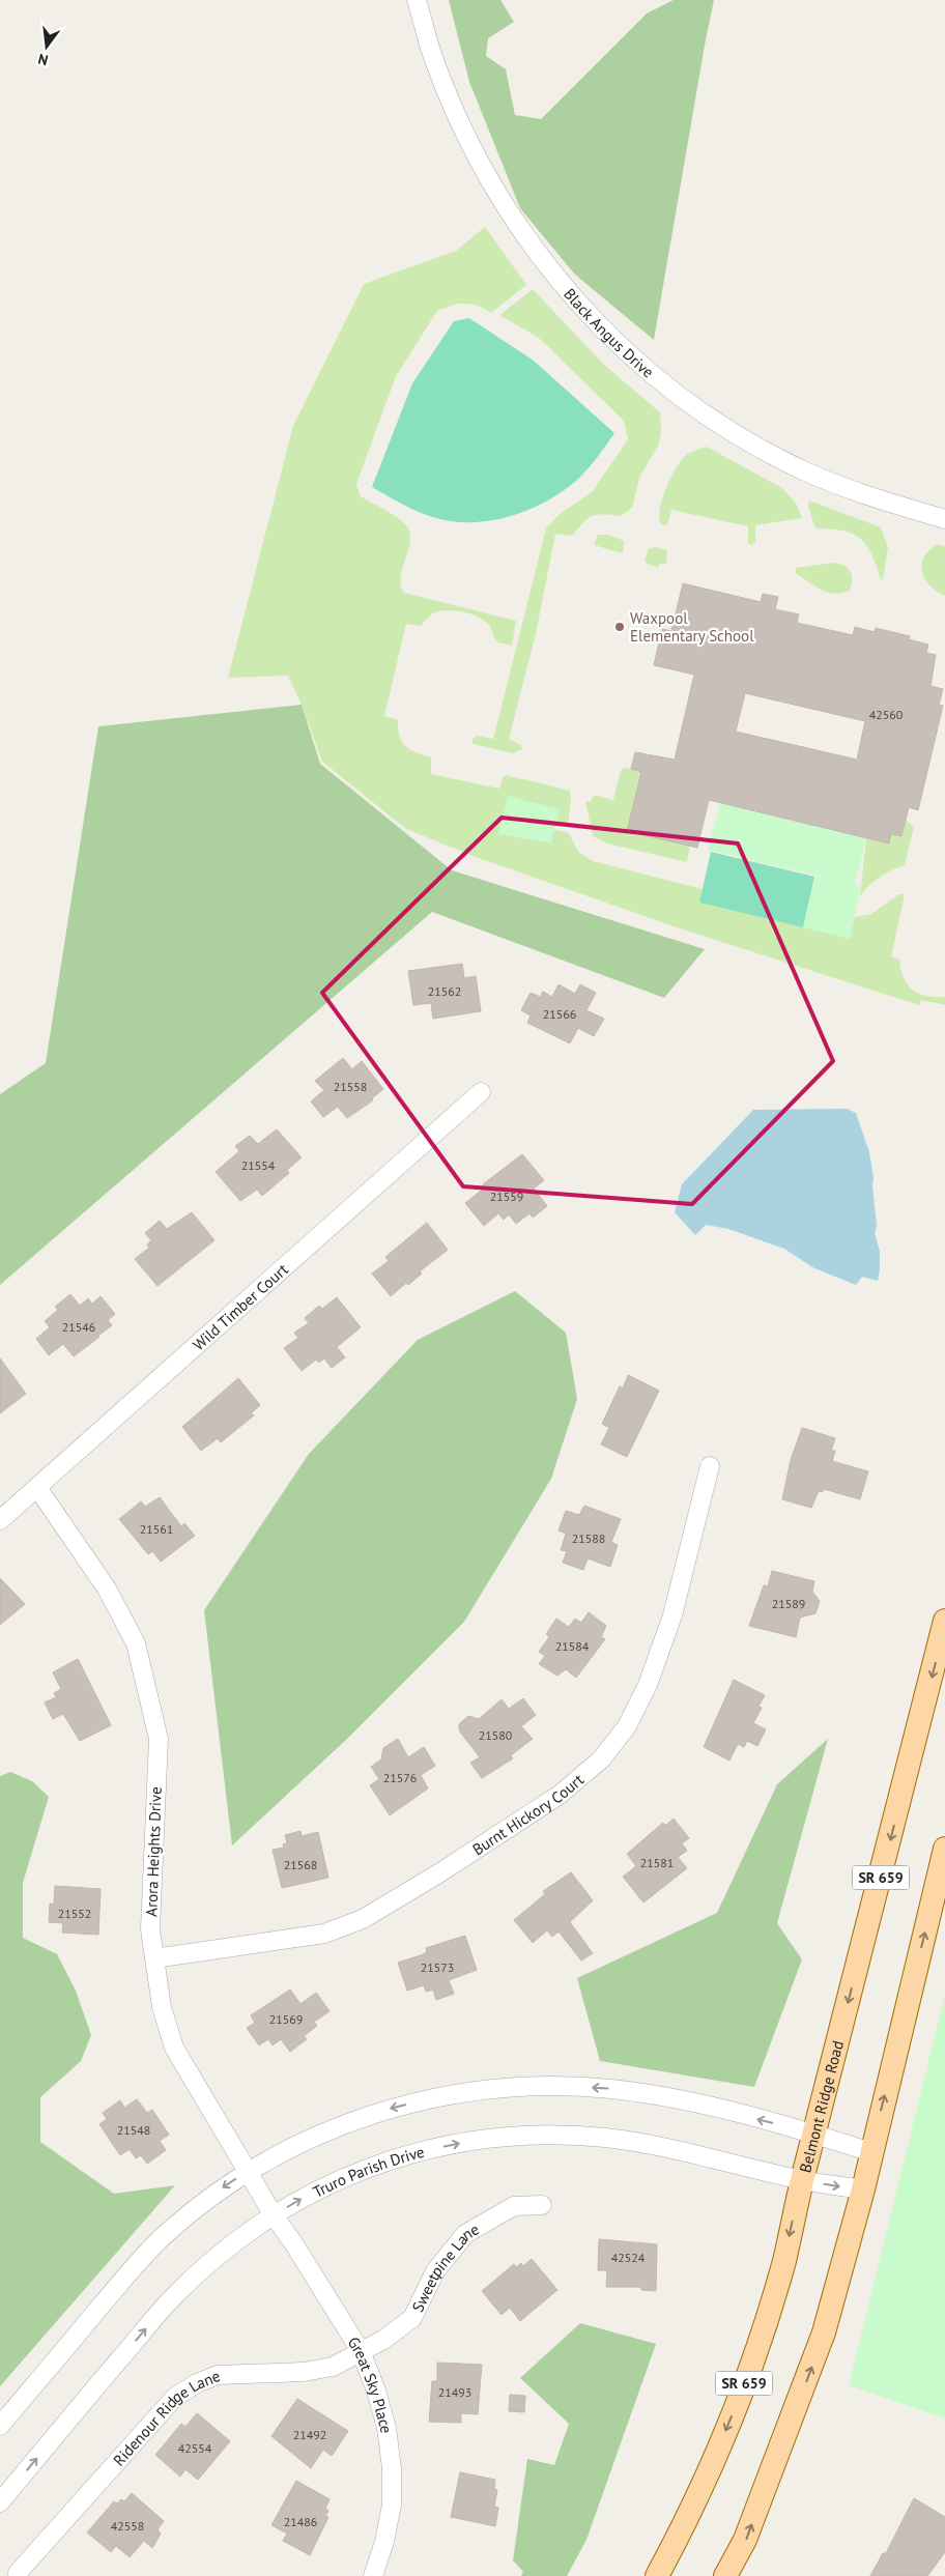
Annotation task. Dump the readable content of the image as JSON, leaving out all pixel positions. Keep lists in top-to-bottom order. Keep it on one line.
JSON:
{"streets":{"main road":["SR 659","Belmont Ridge Road"],"street":["Black Angus Drive","Wild Timber Court","Burnt Hickory Court","Arora Heights Drive","Truro Parish Drive","Sweetpine Lane","Great Sky Place","Ridenour Ridge Lane"]},"crossings":[["Wild Timber Court","Arora Heights Drive"],["Burnt Hickory Court","Arora Heights Drive"],["Arora Heights Drive","Truro Parish Drive"],["Arora Heights Drive","Great Sky Place"],["Belmont Ridge Road","Truro Parish Drive"],["Truro Parish Drive","Great Sky Place"],["Sweetpine Lane","Great Sky Place"],["Sweetpine Lane","Ridenour Ridge Lane"],["Great Sky Place","Ridenour Ridge Lane"]],"places":["Waxpool Elementary School"],"house_numbers":["42560","21562","21566","21558","21554","21559","21546","21561","21588","21589","21584","21580","21576","21581","21568","21552","21573","21569","21548","42524","21493","21492","42554","21486","42558"],"north":"bottom"}
